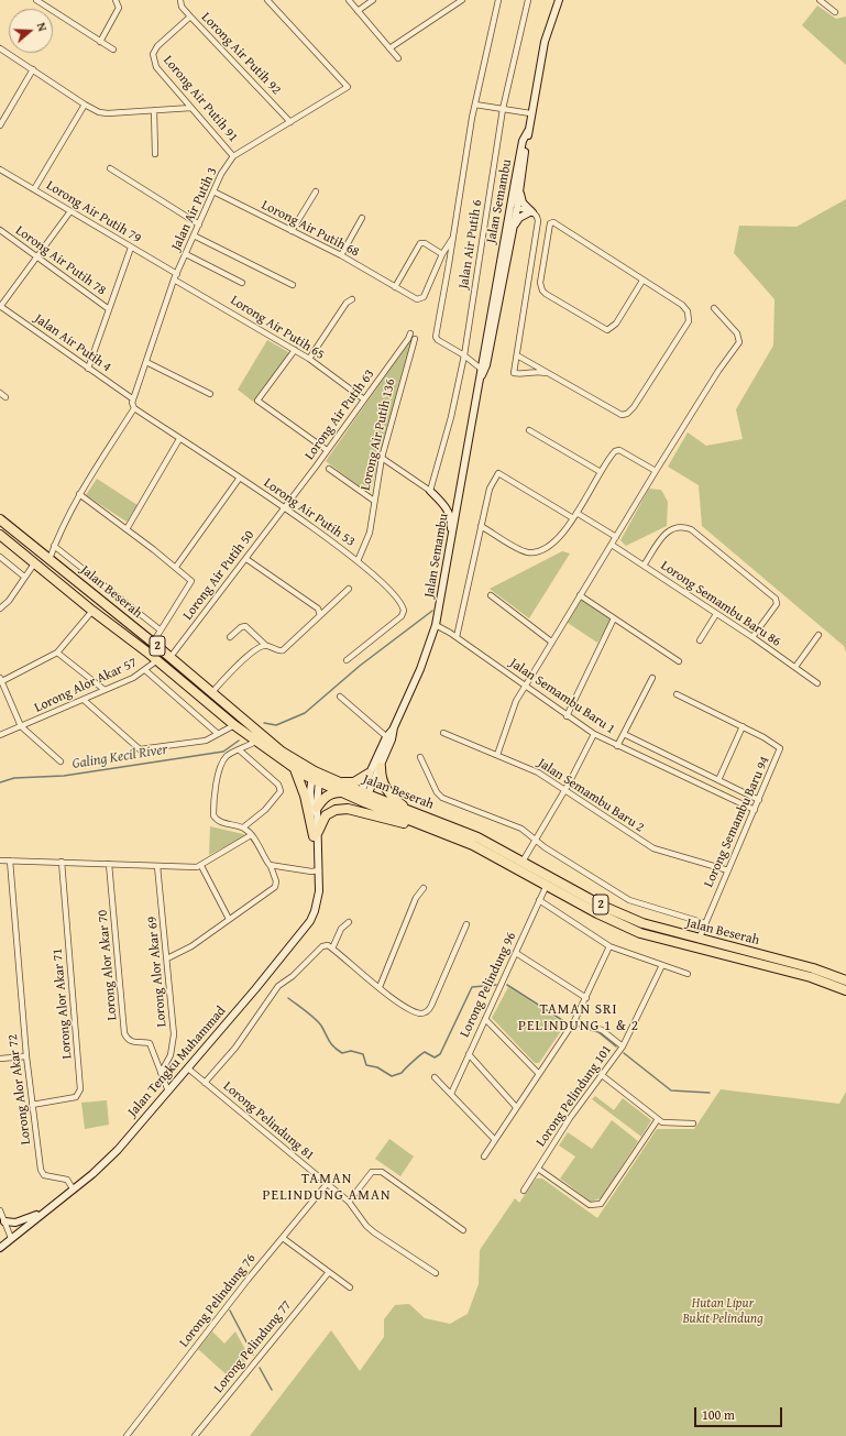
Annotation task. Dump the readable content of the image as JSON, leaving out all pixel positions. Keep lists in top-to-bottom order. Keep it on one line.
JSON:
{"streets":{"highway":["Jalan Beserah","2"],"main road":["Jalan Semambu","Jalan Tengku Muhammad"],"street":["Lorong Air Putih 92","Lorong Air Putih 91","Jalan Air Putih 3","Lorong Air Putih 79","Lorong Air Putih 68","Jalan Air Putih 6","Lorong Air Putih 78","Lorong Air Putih 65","Jalan Air Putih 4","Lorong Air Putih 63","Lorong Air Putih 136","Lorong Air Putih 53","Lorong Air Putih 50","Lorong Semambu Baru 86","Lorong Alor Akar 57","Jalan Semambu Baru 1","Jalan Semambu Baru 2","Lorong Semambu Baru 94","Lorong Alor Akar 70","Lorong Alor Akar 69","Lorong Pelindung 96","Lorong Alor Akar 71","Lorong Alor Akar 72","Lorong Pelindung 101","Lorong Pelindung 81","Lorong Pelindung 76","Lorong Pelindung 77"]},"crossings":[["Lorong Air Putih 92","Lorong Air Putih 91"],["Lorong Air Putih 92","Jalan Air Putih 3"],["Lorong Air Putih 91","Jalan Air Putih 3"],["Jalan Semambu","Jalan Beserah"],["Jalan Semambu","Jalan Semambu Baru 1"],["Jalan Air Putih 3","Lorong Air Putih 79"],["Jalan Air Putih 3","Lorong Air Putih 68"],["Jalan Air Putih 3","Lorong Air Putih 65"],["Jalan Air Putih 3","Jalan Air Putih 4"],["Lorong Air Putih 65","Lorong Air Putih 63"],["Lorong Air Putih 63","Lorong Air Putih 53"],["Lorong Air Putih 63","Lorong Air Putih 50"],["Lorong Air Putih 136","Lorong Air Putih 53"],["Lorong Air Putih 53","Lorong Air Putih 50"],["Lorong Air Putih 50","Jalan Beserah"],["Jalan Beserah","Lorong Alor Akar 57"],["Jalan Beserah","Lorong Semambu Baru 94"],["Jalan Beserah","Lorong Pelindung 96"],["Jalan Beserah","Jalan Tengku Muhammad"],["Jalan Semambu Baru 1","Lorong Semambu Baru 94"],["Jalan Semambu Baru 2","Lorong Semambu Baru 94"],["Lorong Alor Akar 70","Lorong Alor Akar 69"],["Lorong Alor Akar 71","Lorong Alor Akar 72"],["Jalan Tengku Muhammad","Lorong Alor Akar 72"],["Jalan Tengku Muhammad","Lorong Pelindung 81"],["Lorong Pelindung 81","Lorong Pelindung 76"]],"districts":["TAMAN SRI PELINDUNG 1 & 2","TAMAN PELINDUNG AMAN"],"water":["Galing Kecil River"],"parks":["Hutan Lipur Bukit Pelindung"],"scale_bar":"100 m","north":"right"}
